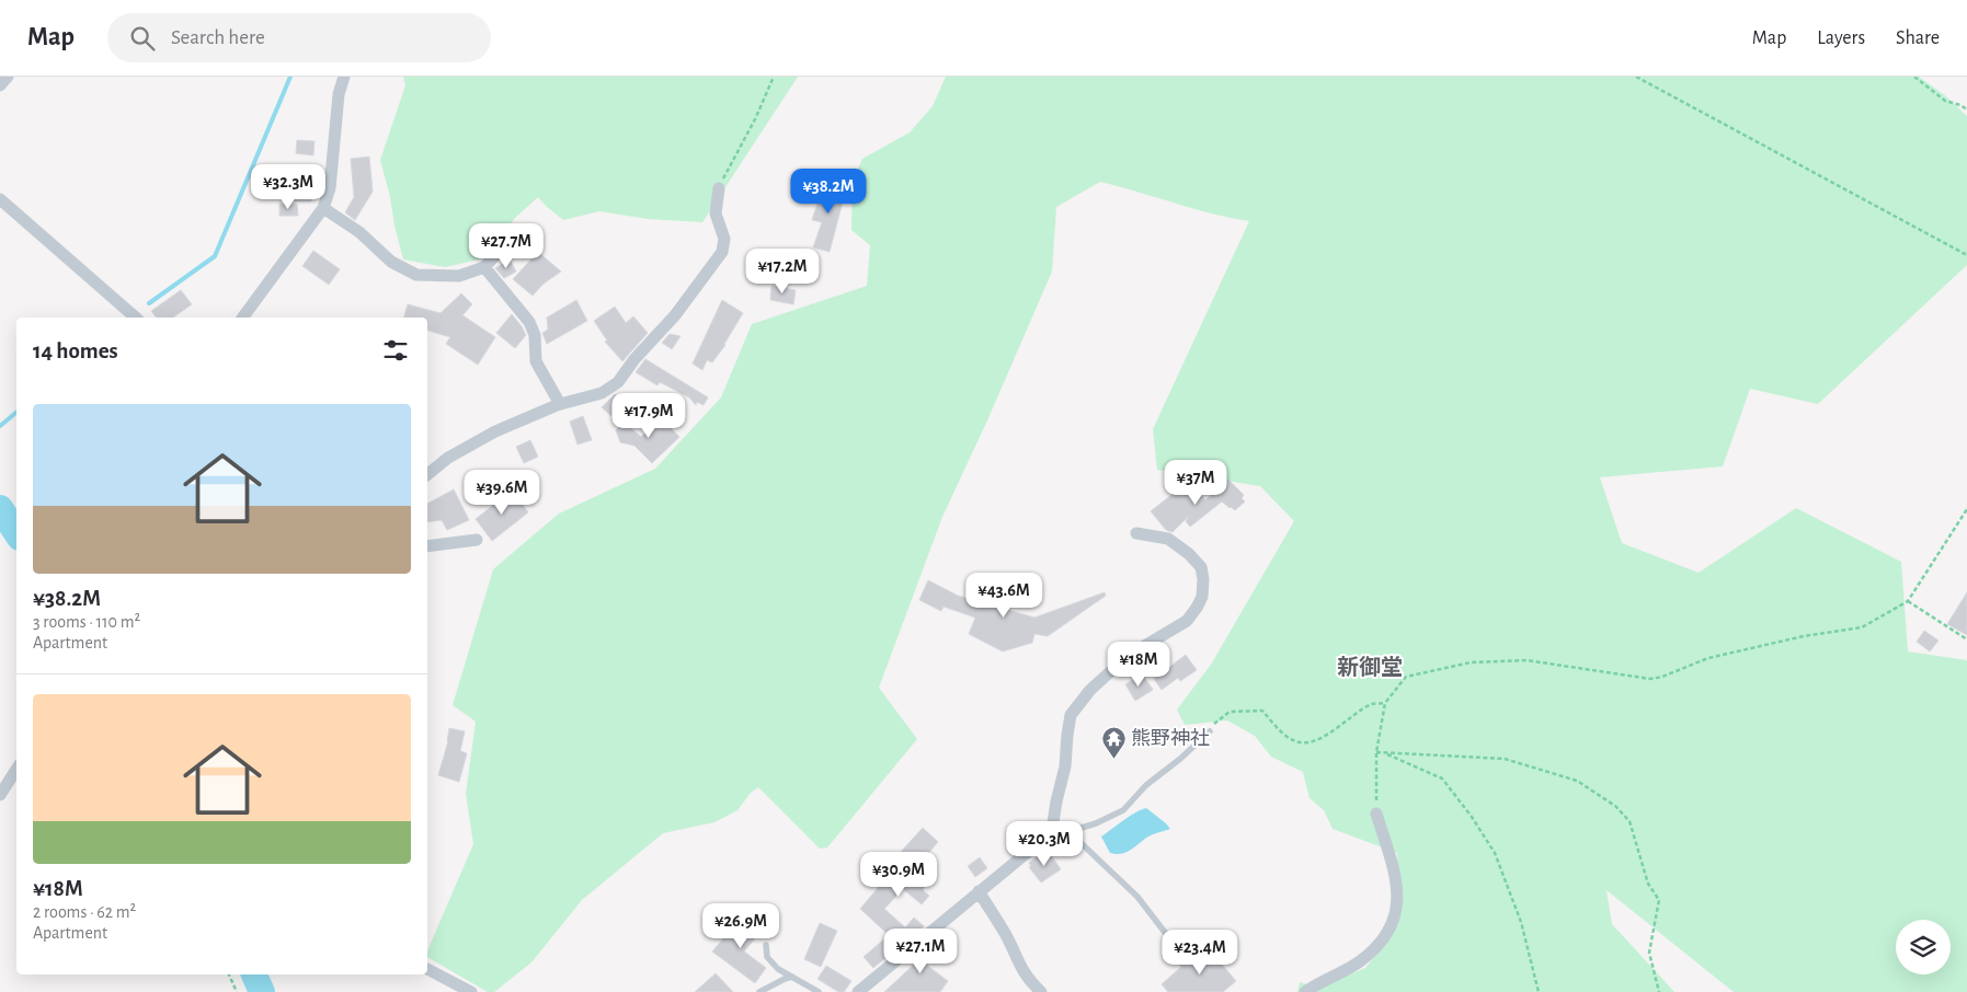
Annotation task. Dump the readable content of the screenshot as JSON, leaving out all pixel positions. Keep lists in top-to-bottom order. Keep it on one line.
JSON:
{"districts":["新御堂"],"places":{"temple":["熊野神社"]},"page":{"header":"Map","search":"Search here","nav":["Map","Layers","Share"],"price":["¥32.3M","¥38.2M","¥27.7M","¥17.2M","¥17.9M","¥37M","¥39.6M","¥43.6M","¥18M","¥20.3M","¥30.9M","¥26.9M","¥27.1M","¥23.4M"],"heading":"14 homes","list":[{"name":"¥38.2M","note":"3 rooms · 110 m² · Apartment"},{"name":"¥18M","note":"2 rooms · 62 m² · Apartment"}]}}
